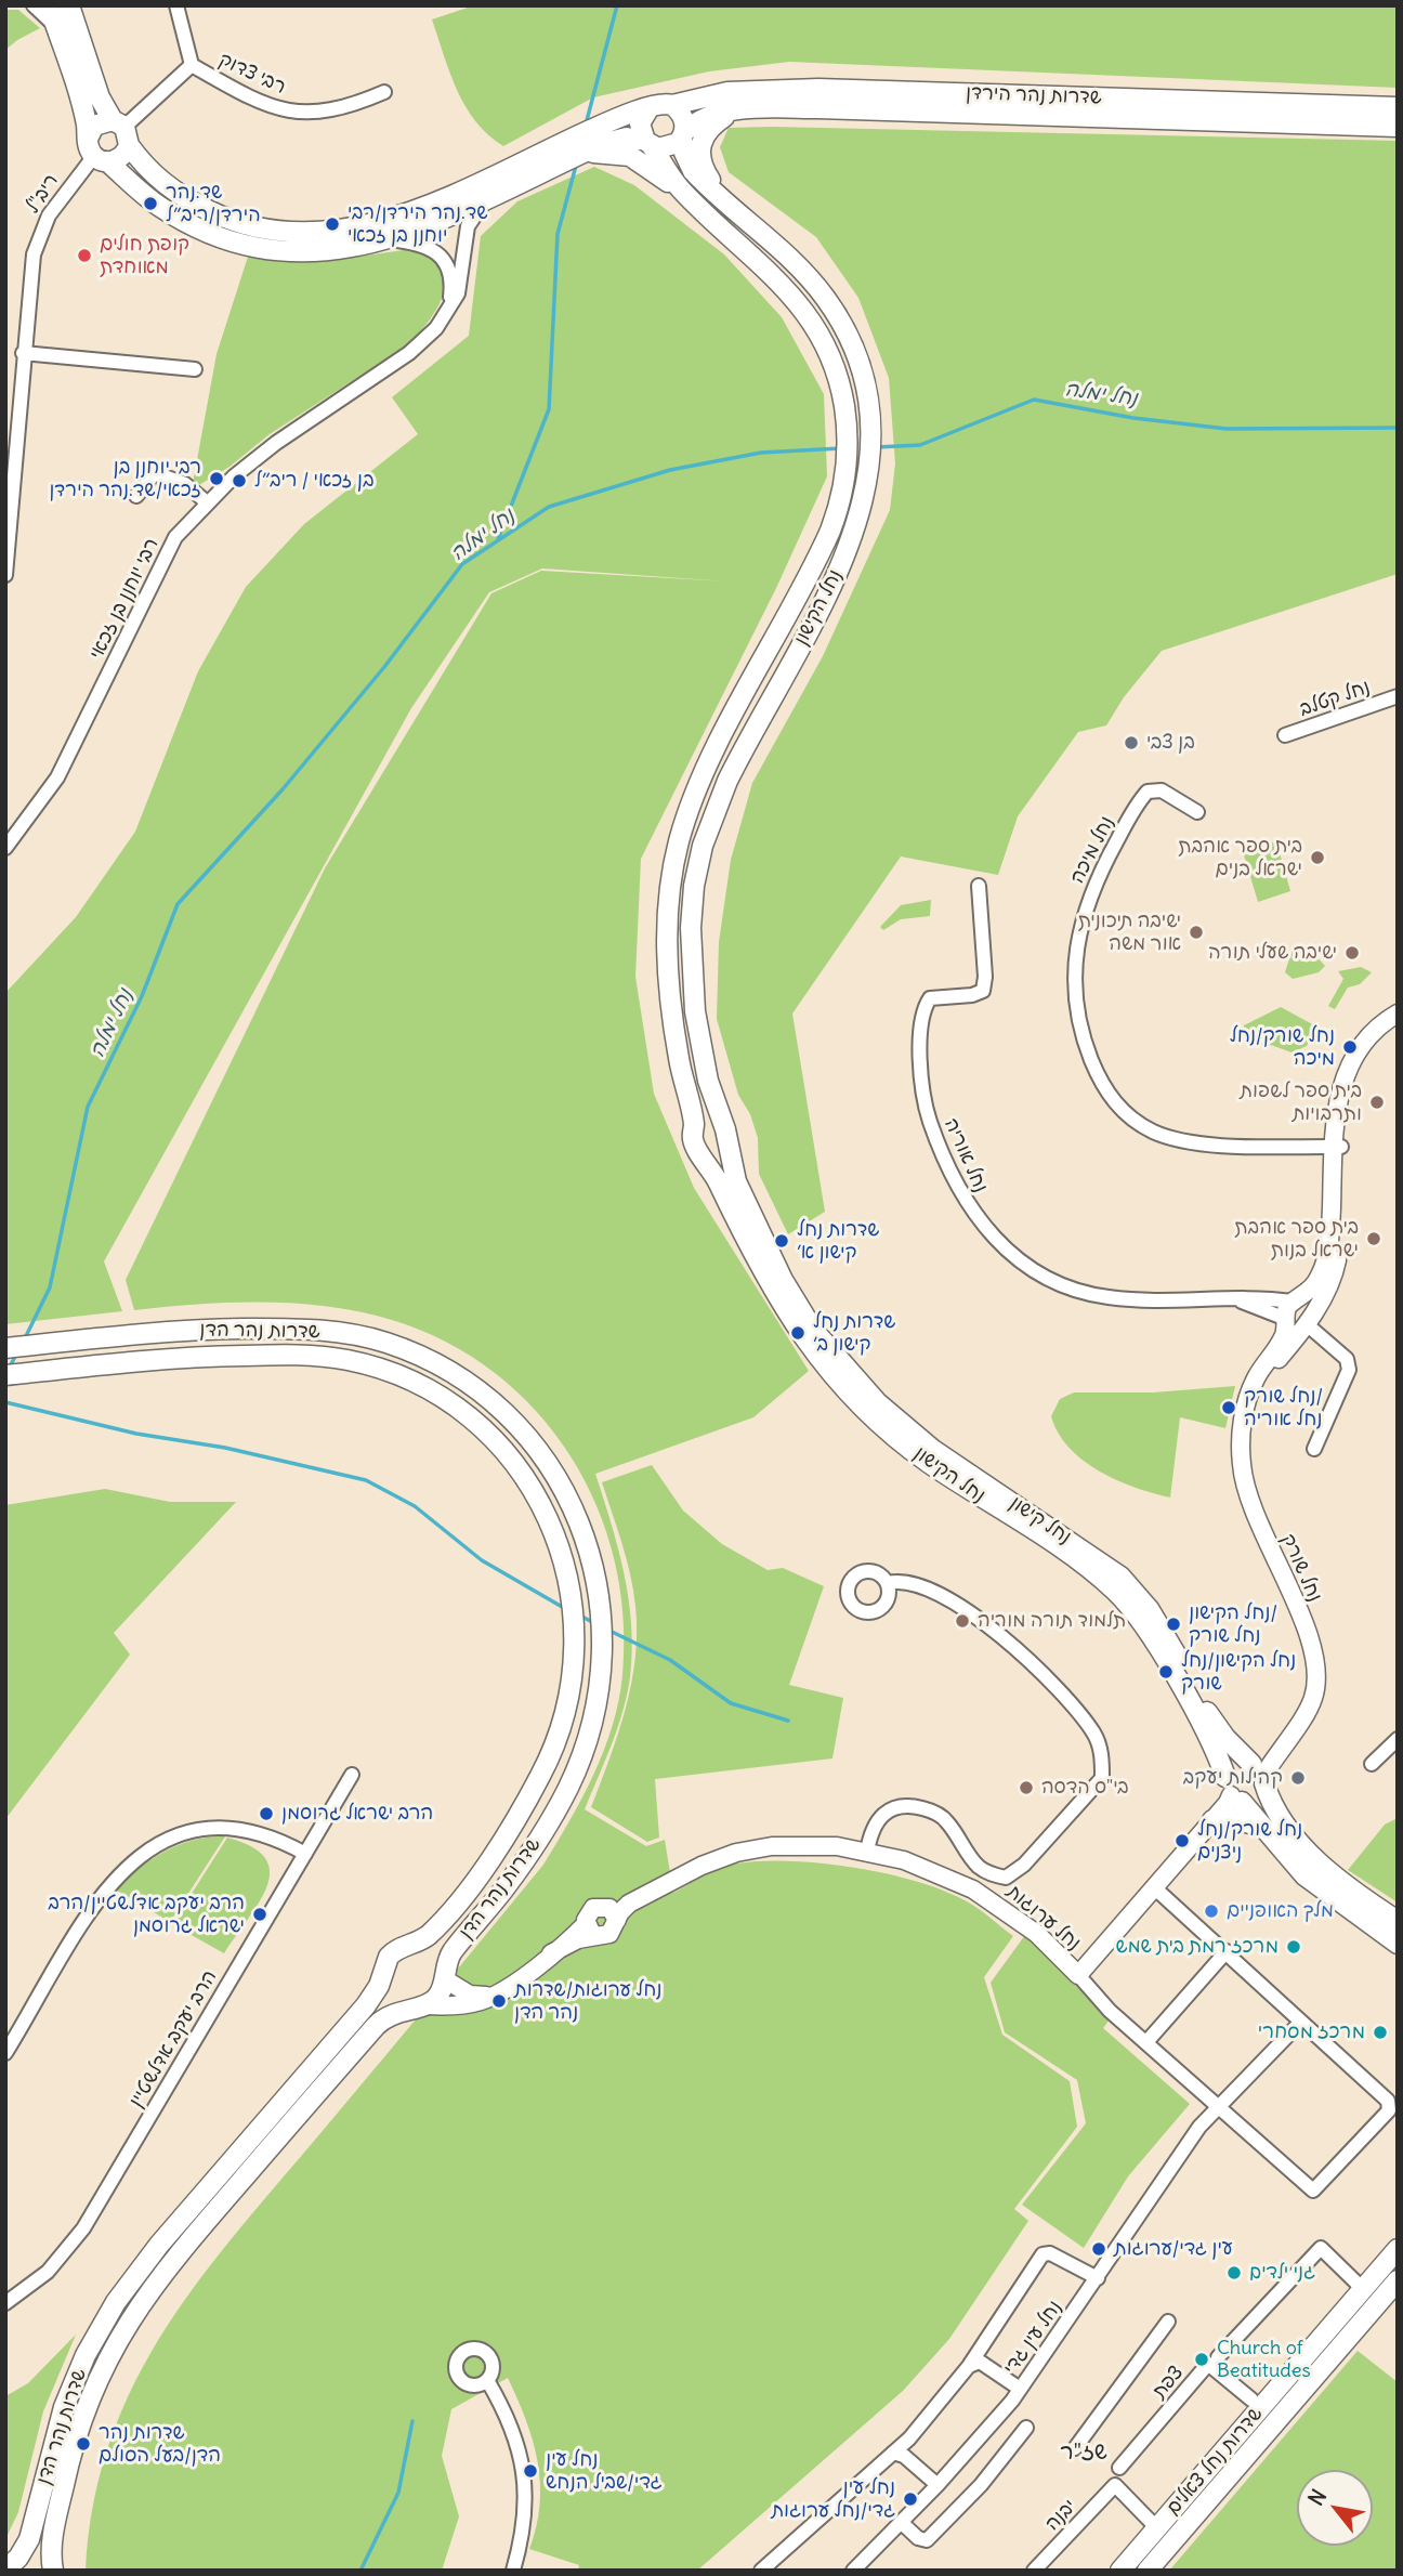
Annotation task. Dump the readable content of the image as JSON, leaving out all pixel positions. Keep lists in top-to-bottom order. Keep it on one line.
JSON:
{"streets":{"main road":["שדרות נהר הירדן","נחל הקישון","שדרות נהר הדן","נחל קישון","שדרות נחל צאלים"],"street":["רבי צדוק","ריב\"ל","רבי יוחנן בן זכאי","נחל קטלב","נחל מיכה","נחל אוריה","נחל שורק","נחל ערוגות","הרב יעקב אדלשטיין","נחל עין גדי","צפת","יבנה"]},"crossings":[["שדרות נהר הירדן","נחל הקישון"],["נחל הקישון","נחל קישון"],["נחל מיכה","נחל שורק"],["נחל אוריה","נחל שורק"],["נחל קישון","נחל שורק"],["נחל ערוגות","נחל עין גדי"],["שדרות נחל צאלים","יבנה"]],"districts":["שז\"ר"],"water":["נחל ימלה"],"places":["שד.נהר הירדן/ריב״ל","שד.נהר הירדן/רבי יוחנן בן זכאי","קופת חולים מאוחדת","רבי יוחנן בן זכאי/שד.נהר הירדן","בן זכאי / ריב״ל","בן צבי","בית ספר אהבת ישראל בנים","ישיבה תיכונית אור משה","ישיבה שעלי תורה","נחל שורק/נחל מיכה","בית ספר לשפות ותרבויות","בית ספר אהבת ישראל בנות","שדרות נחל קישון א׳","שדרות נחל קישון ב׳","נחל שורק/ נחל אוריה","תלמוד תורה מוריה","נחל הקישון/ נחל שורק","נחל הקישון/נחל שורק","קהילות יעקב","בי\"ס הדסה","הרב ישראל גרוסמן","נחל שורק/נחל ניצנים","מלך האופניים","הרב יעקב אדלשטיין/הרב ישראל גרוסמן","מרכז רמת בית שמש","נחל ערוגות/שדרות נהר הדן","מרכז מסחרי","עין גדי/ערוגות","גני ילדים","Church of Beatitudes","שדרות נהר הדן/בעל הסולם","נחל עין גדי/שביל הנחש","נחל עין גדי/נחל ערוגות"],"north":"top left"}
